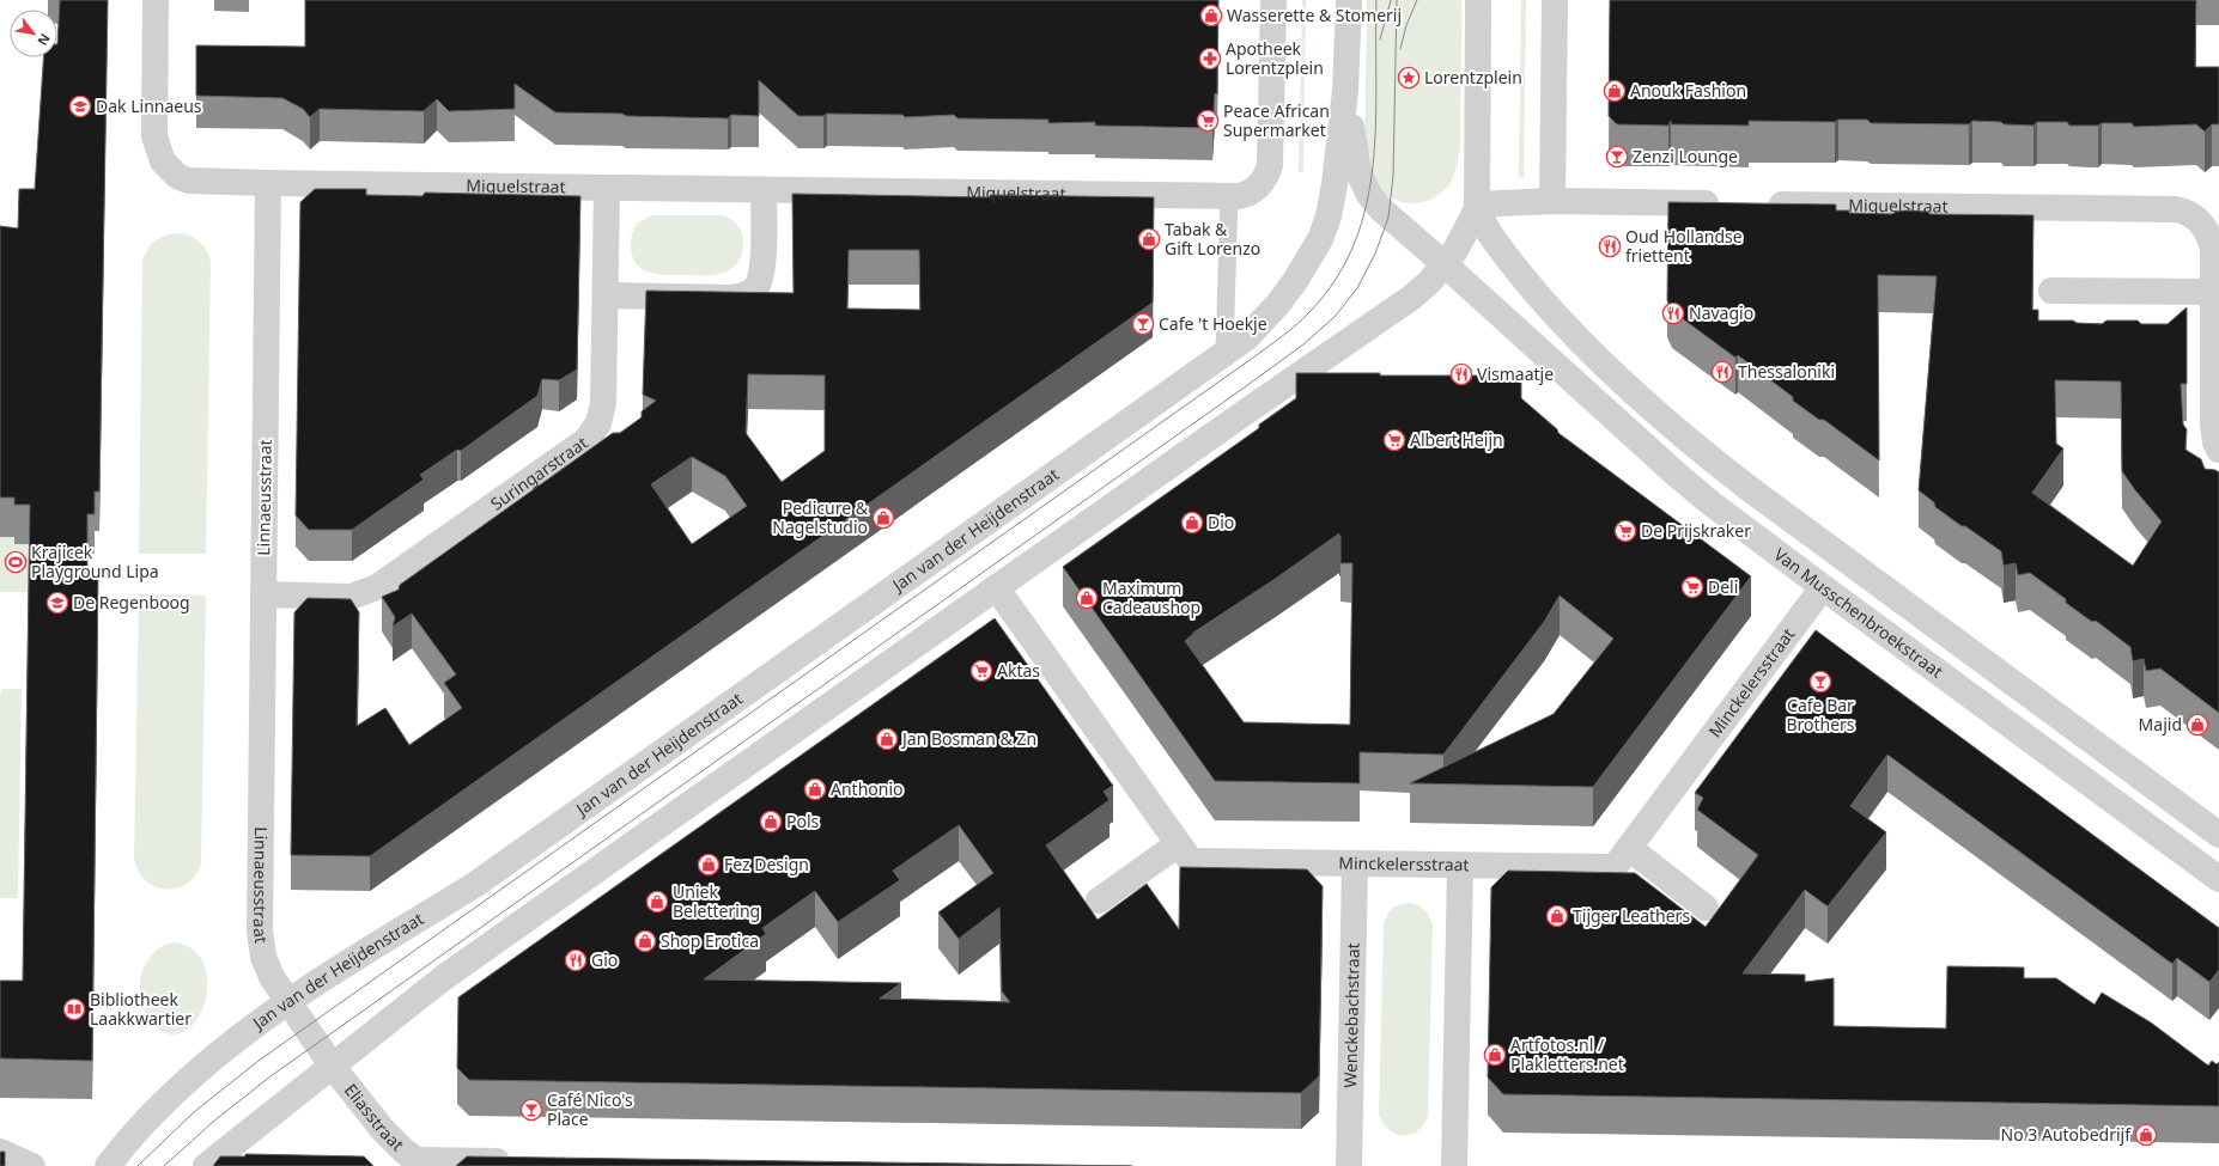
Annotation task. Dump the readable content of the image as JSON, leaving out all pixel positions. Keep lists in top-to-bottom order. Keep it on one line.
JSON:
{"streets":{"street":["Miquelstraat","Suringarstraat","Linnaeusstraat","Jan van der Heijdenstraat","Van Musschenbroekstraat","Minckelersstraat","Wenckebachstraat","Eliasstraat"]},"crossings":[["Miquelstraat","Suringarstraat"],["Miquelstraat","Linnaeusstraat"],["Suringarstraat","Linnaeusstraat"],["Linnaeusstraat","Jan van der Heijdenstraat"],["Linnaeusstraat","Eliasstraat"],["Van Musschenbroekstraat","Minckelersstraat"],["Minckelersstraat","Wenckebachstraat"]],"places":{"shop":["Wasserette & Stomerij","Anouk Fashion","Tabak & Gift Lorenzo","Pedicure & Nagelstudio","Dio","Maximum Cadeaushop","Majid","Jan Bosman & Zn","Anthonio","Pols","Fez Design","Uniek Belettering","Tijger Leathers","Shop Erotica","Artfotos.nl / Plakletters.net","No 3 Autobedrijf"],"pharmacy":["Apotheek Lorentzplein"],"place":["Lorentzplein"],"school or university":["Dak Linnaeus","De Regenboog"],"supermarket":["Peace African Supermarket","Albert Heijn","De Prijskraker","Deli","Aktas"],"bar":["Zenzi Lounge","Cafe 't Hoekje","Cafe Bar Brothers","Café Nico's Place"],"restaurant":["Oud Hollandse friettent","Navagio","Thessaloniki","Vismaatje","Gio"],"sports":["Krajicek Playground Lipa"],"library":["Bibliotheek Laakkwartier"]},"north":"bottom right"}
